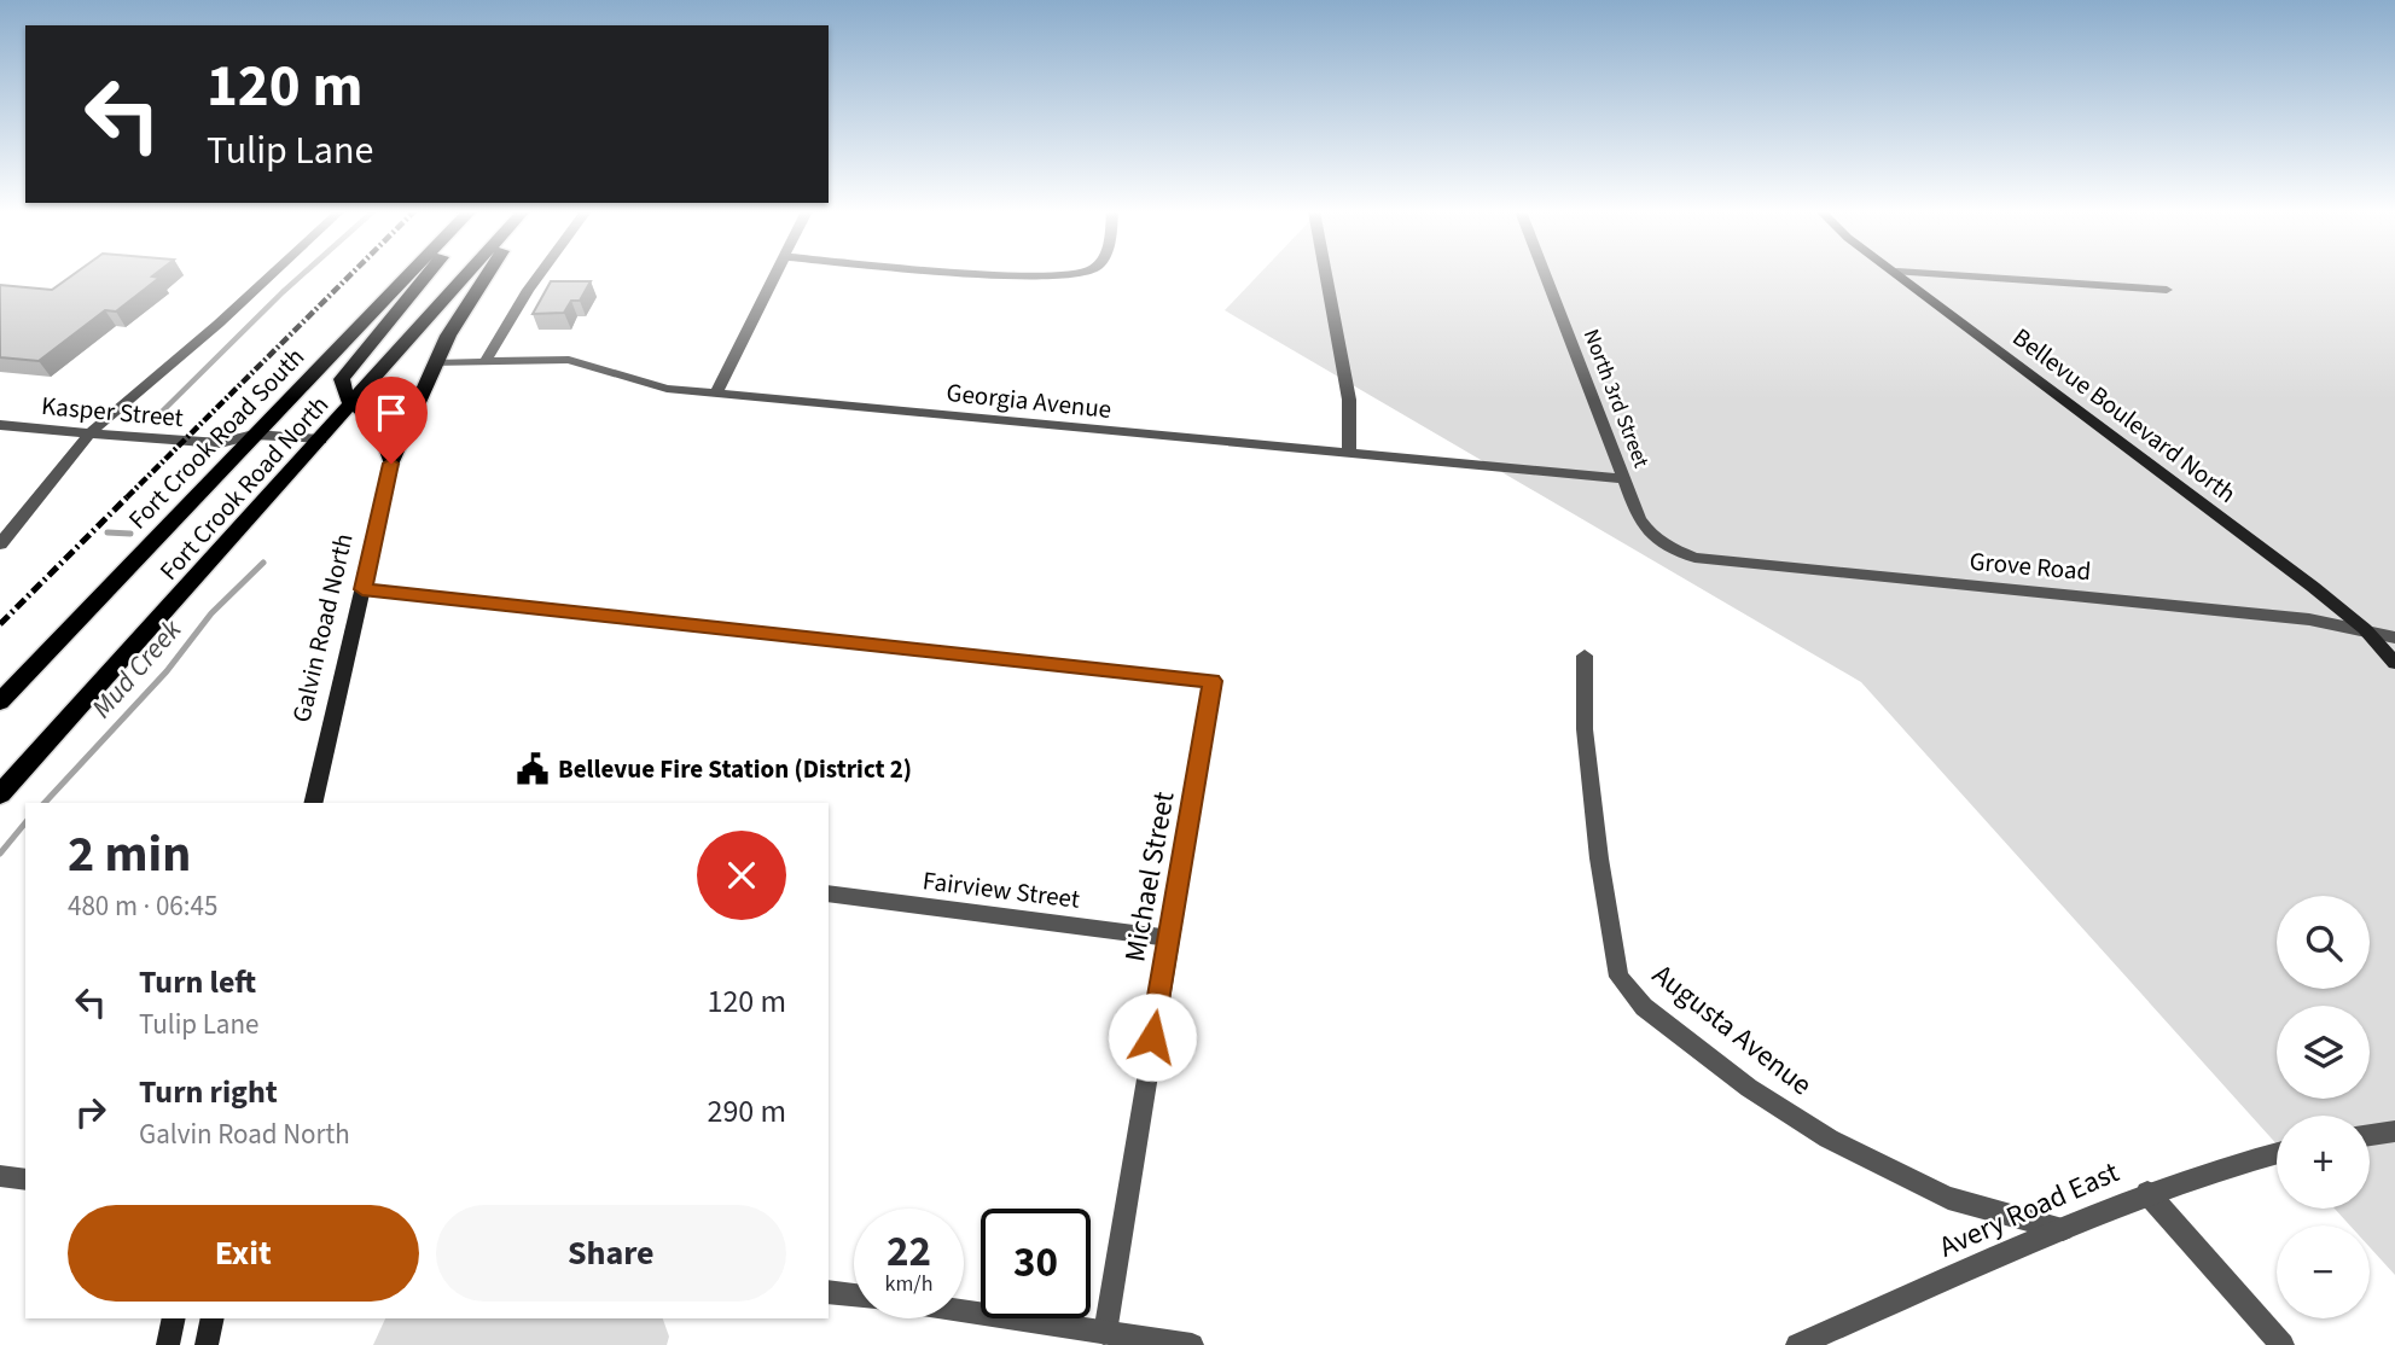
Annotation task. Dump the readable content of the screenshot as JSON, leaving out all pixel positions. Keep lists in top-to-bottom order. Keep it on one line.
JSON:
{"streets":{"main road":["Bellevue Boulevard North","Fort Crook Road South","Fort Crook Road North","Galvin Road North"],"street":["North 3rd Street","Georgia Avenue","Kasper Street","Grove Road","Michael Street","Fairview Street","Augusta Avenue","Avery Road East"]},"crossings":[["North 3rd Street","Georgia Avenue"],["North 3rd Street","Grove Road"],["Kasper Street","Fort Crook Road South"],["Kasper Street","Fort Crook Road North"],["Bellevue Boulevard North","Grove Road"],["Galvin Road North","Michael Street"],["Michael Street","Fairview Street"],["Augusta Avenue","Avery Road East"]],"water":["Mud Creek"],"places":{"public building":["Bellevue Fire Station (District 2)"]},"page":{"turn":["120 m","Tulip Lane"],"heading":["2 min","480 m · 06:45"],"map_buttons":["+","−"],"list":[{"name":"Turn left","note":"Tulip Lane","value":"120 m"},{"name":"Turn right","note":"Galvin Road North","value":"290 m"}],"buttons":["Exit","Share"],"speed":"22 km/h","limit":"30"}}
